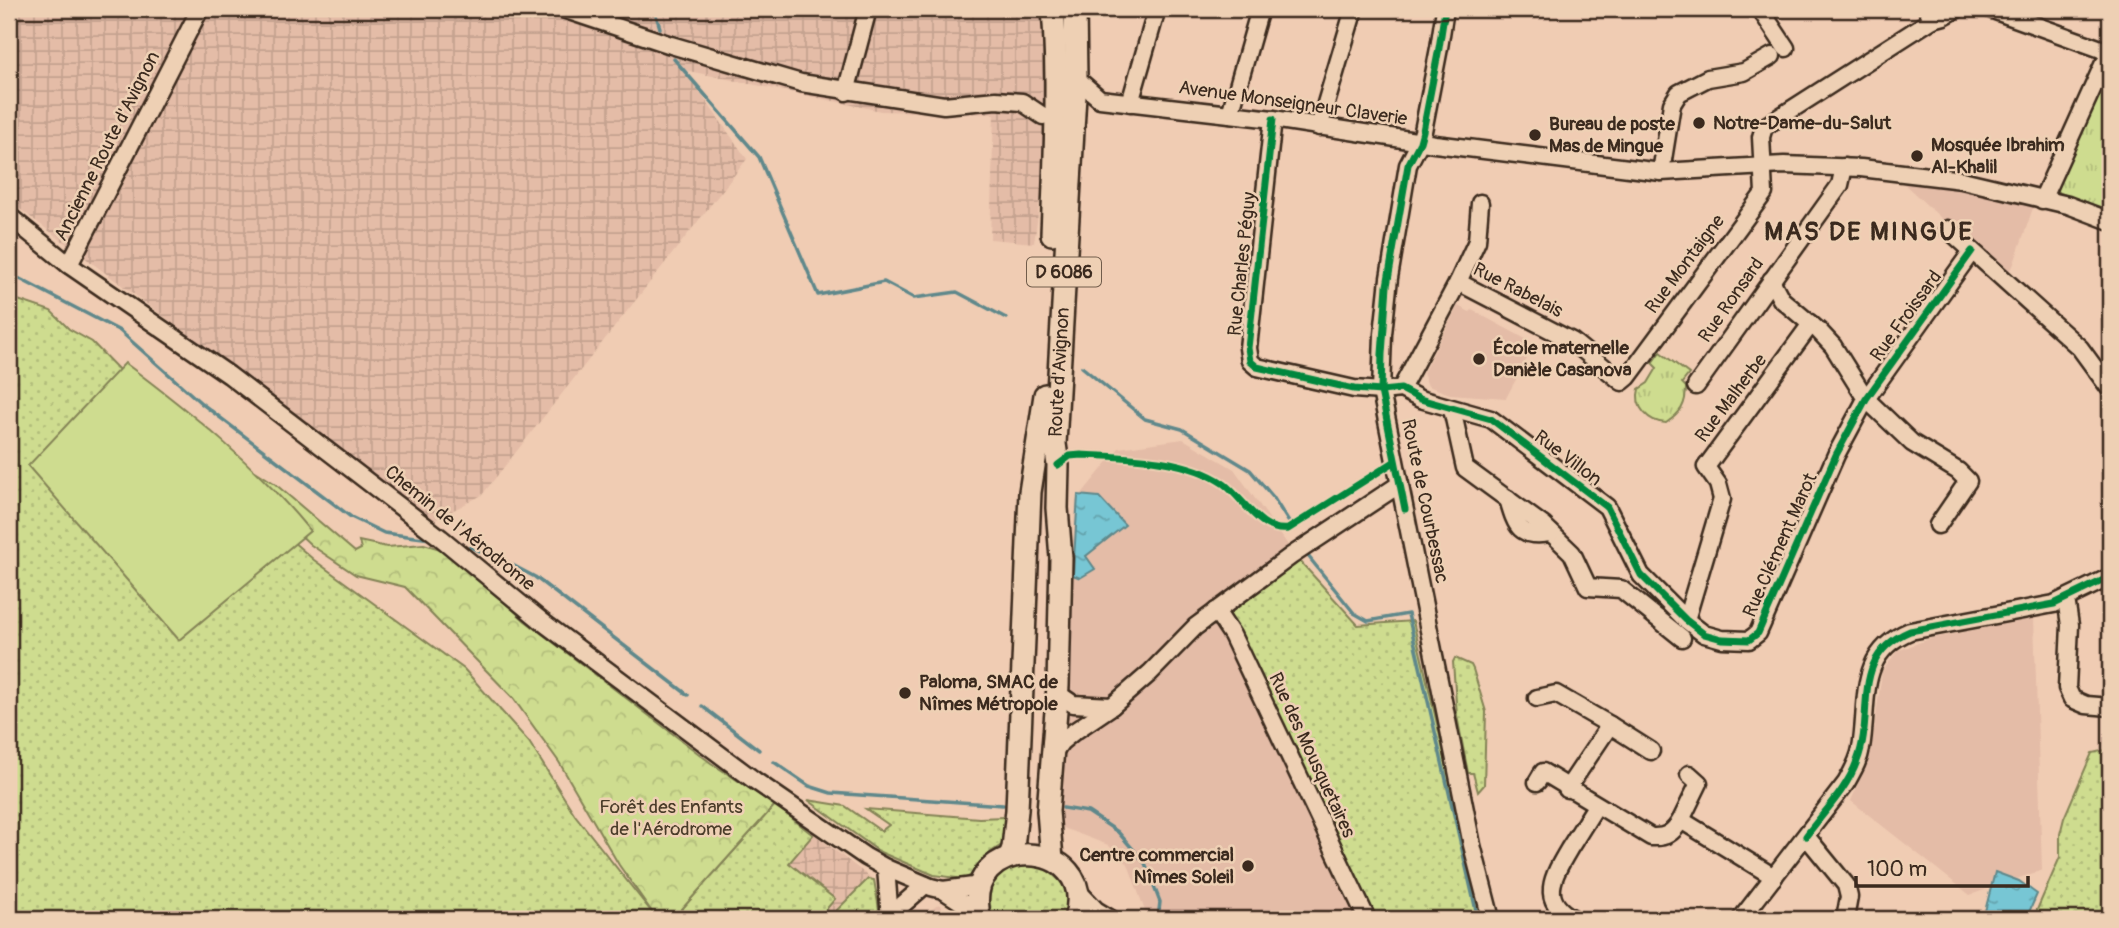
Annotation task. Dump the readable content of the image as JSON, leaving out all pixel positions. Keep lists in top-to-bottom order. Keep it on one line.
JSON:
{"streets":{"main road":["D 6086","Route d'Avignon"],"street":["Avenue Monseigneur Claverie","Ancienne Route d'Avignon","Rue Charles Péguy","Rue Montaigne","Rue Rabelais","Rue Ronsard","Rue Froissard","Rue Malherbe","Rue Villon","Route de Courbessac","Chemin de l'Aérodrome","Rue Clément Marot","Rue des Mousquetaires"]},"crossings":[["Avenue Monseigneur Claverie","Rue Charles Péguy"],["Avenue Monseigneur Claverie","Rue Montaigne"],["Avenue Monseigneur Claverie","Rue Ronsard"],["Avenue Monseigneur Claverie","Route d'Avignon"],["Avenue Monseigneur Claverie","Route de Courbessac"],["Ancienne Route d'Avignon","Chemin de l'Aérodrome"],["Rue Charles Péguy","Rue Villon"],["Rue Charles Péguy","Route de Courbessac"],["Rue Montaigne","Rue Rabelais"],["Rue Rabelais","Rue Villon"],["Rue Froissard","Rue Clément Marot"],["Rue Malherbe","Rue Villon"],["Rue Malherbe","Rue Clément Marot"],["Rue Villon","Route de Courbessac"],["Rue Villon","Rue Clément Marot"]],"districts":["MAS DE MINGUE"],"parks":["Forêt des Enfants de l'Aérodrome"],"places":["Notre-Dame-du-Salut","Bureau de poste Mas de Mingue","Mosquée Ibrahim Al-Khalil","École maternelle Danièle Casanova","Paloma, SMAC de Nîmes Métropole","Centre commercial Nîmes Soleil"],"scale_bar":"100 m"}
